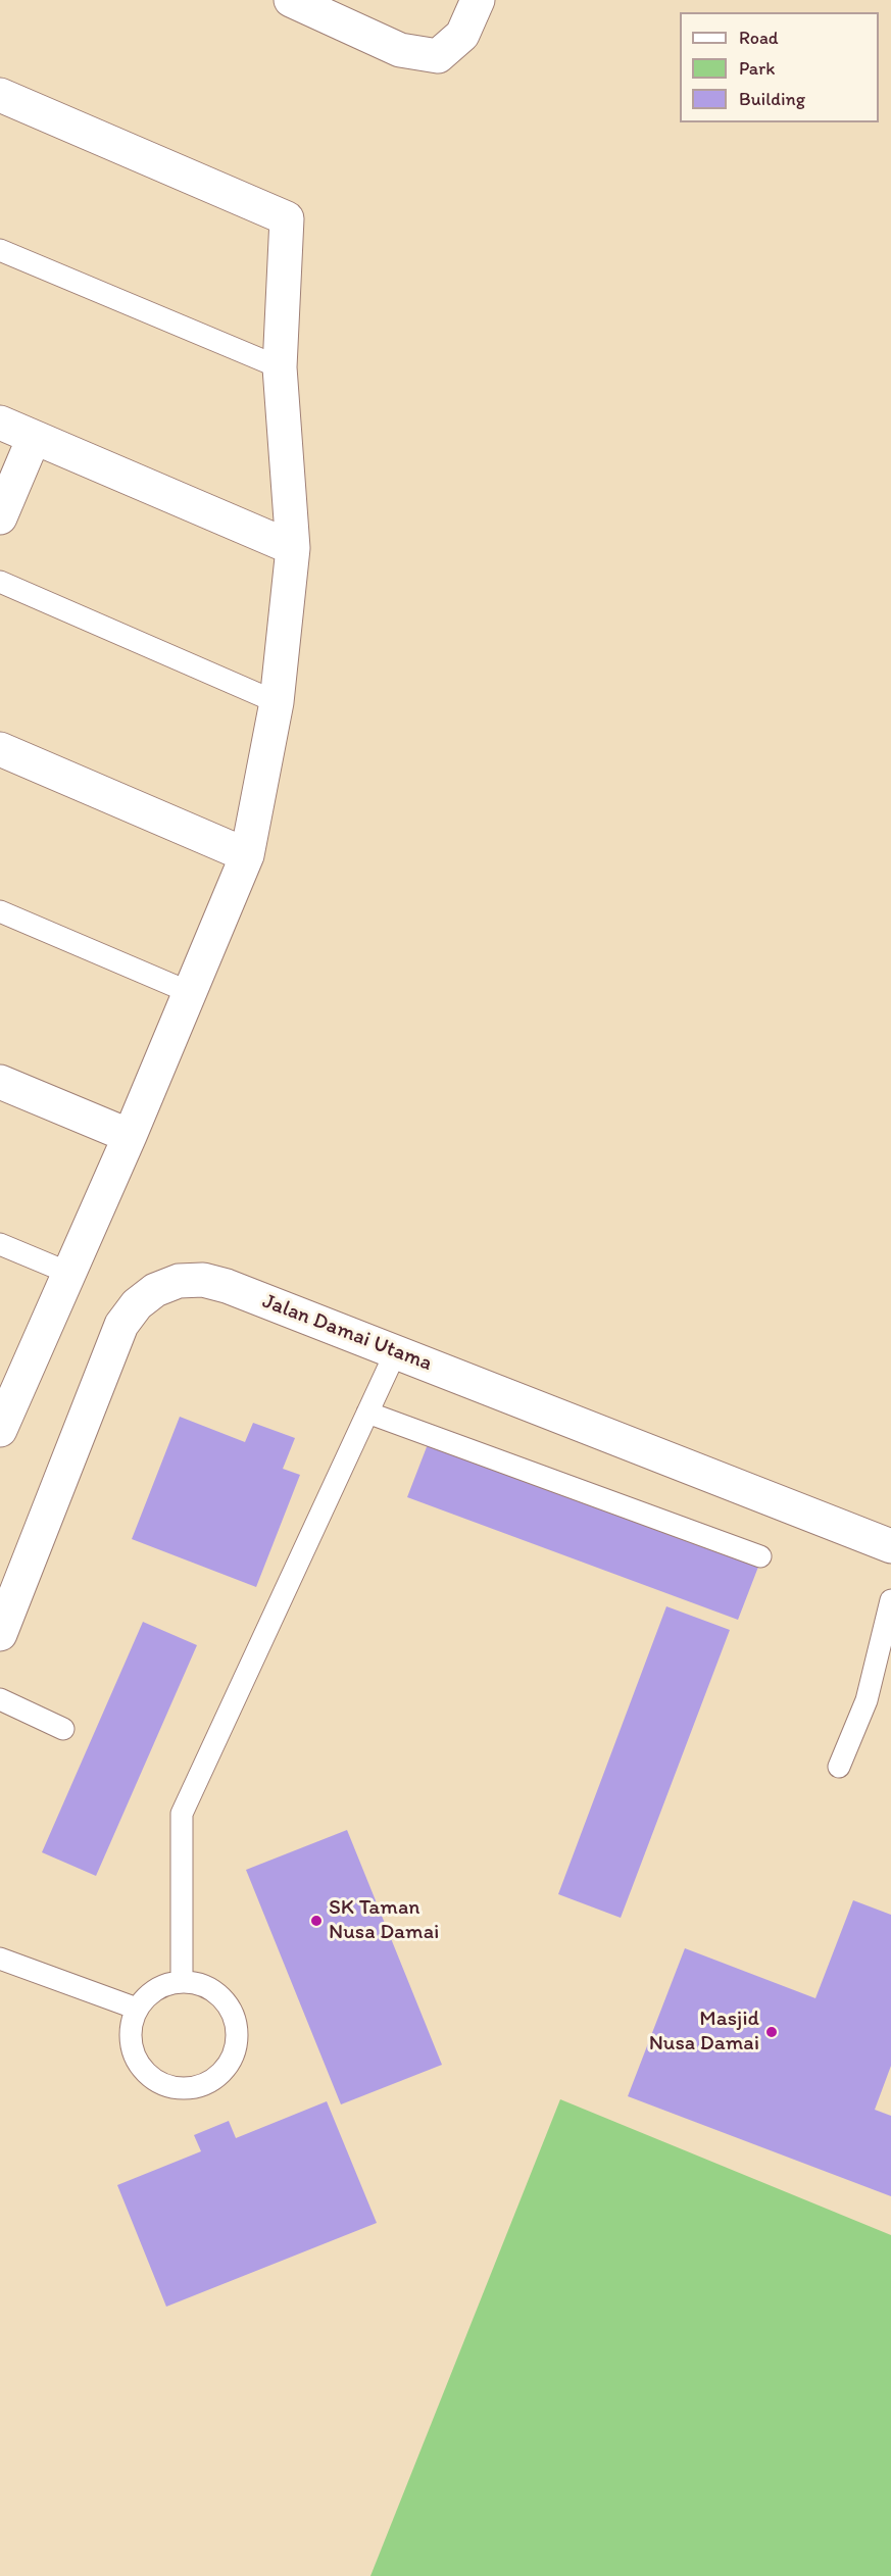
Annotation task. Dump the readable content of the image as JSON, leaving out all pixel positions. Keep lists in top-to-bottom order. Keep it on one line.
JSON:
{"streets":{"street":["Jalan Damai Utama"]},"places":["SK Taman Nusa Damai","Masjid Nusa Damai"],"legend":["Road","Park","Building"]}
